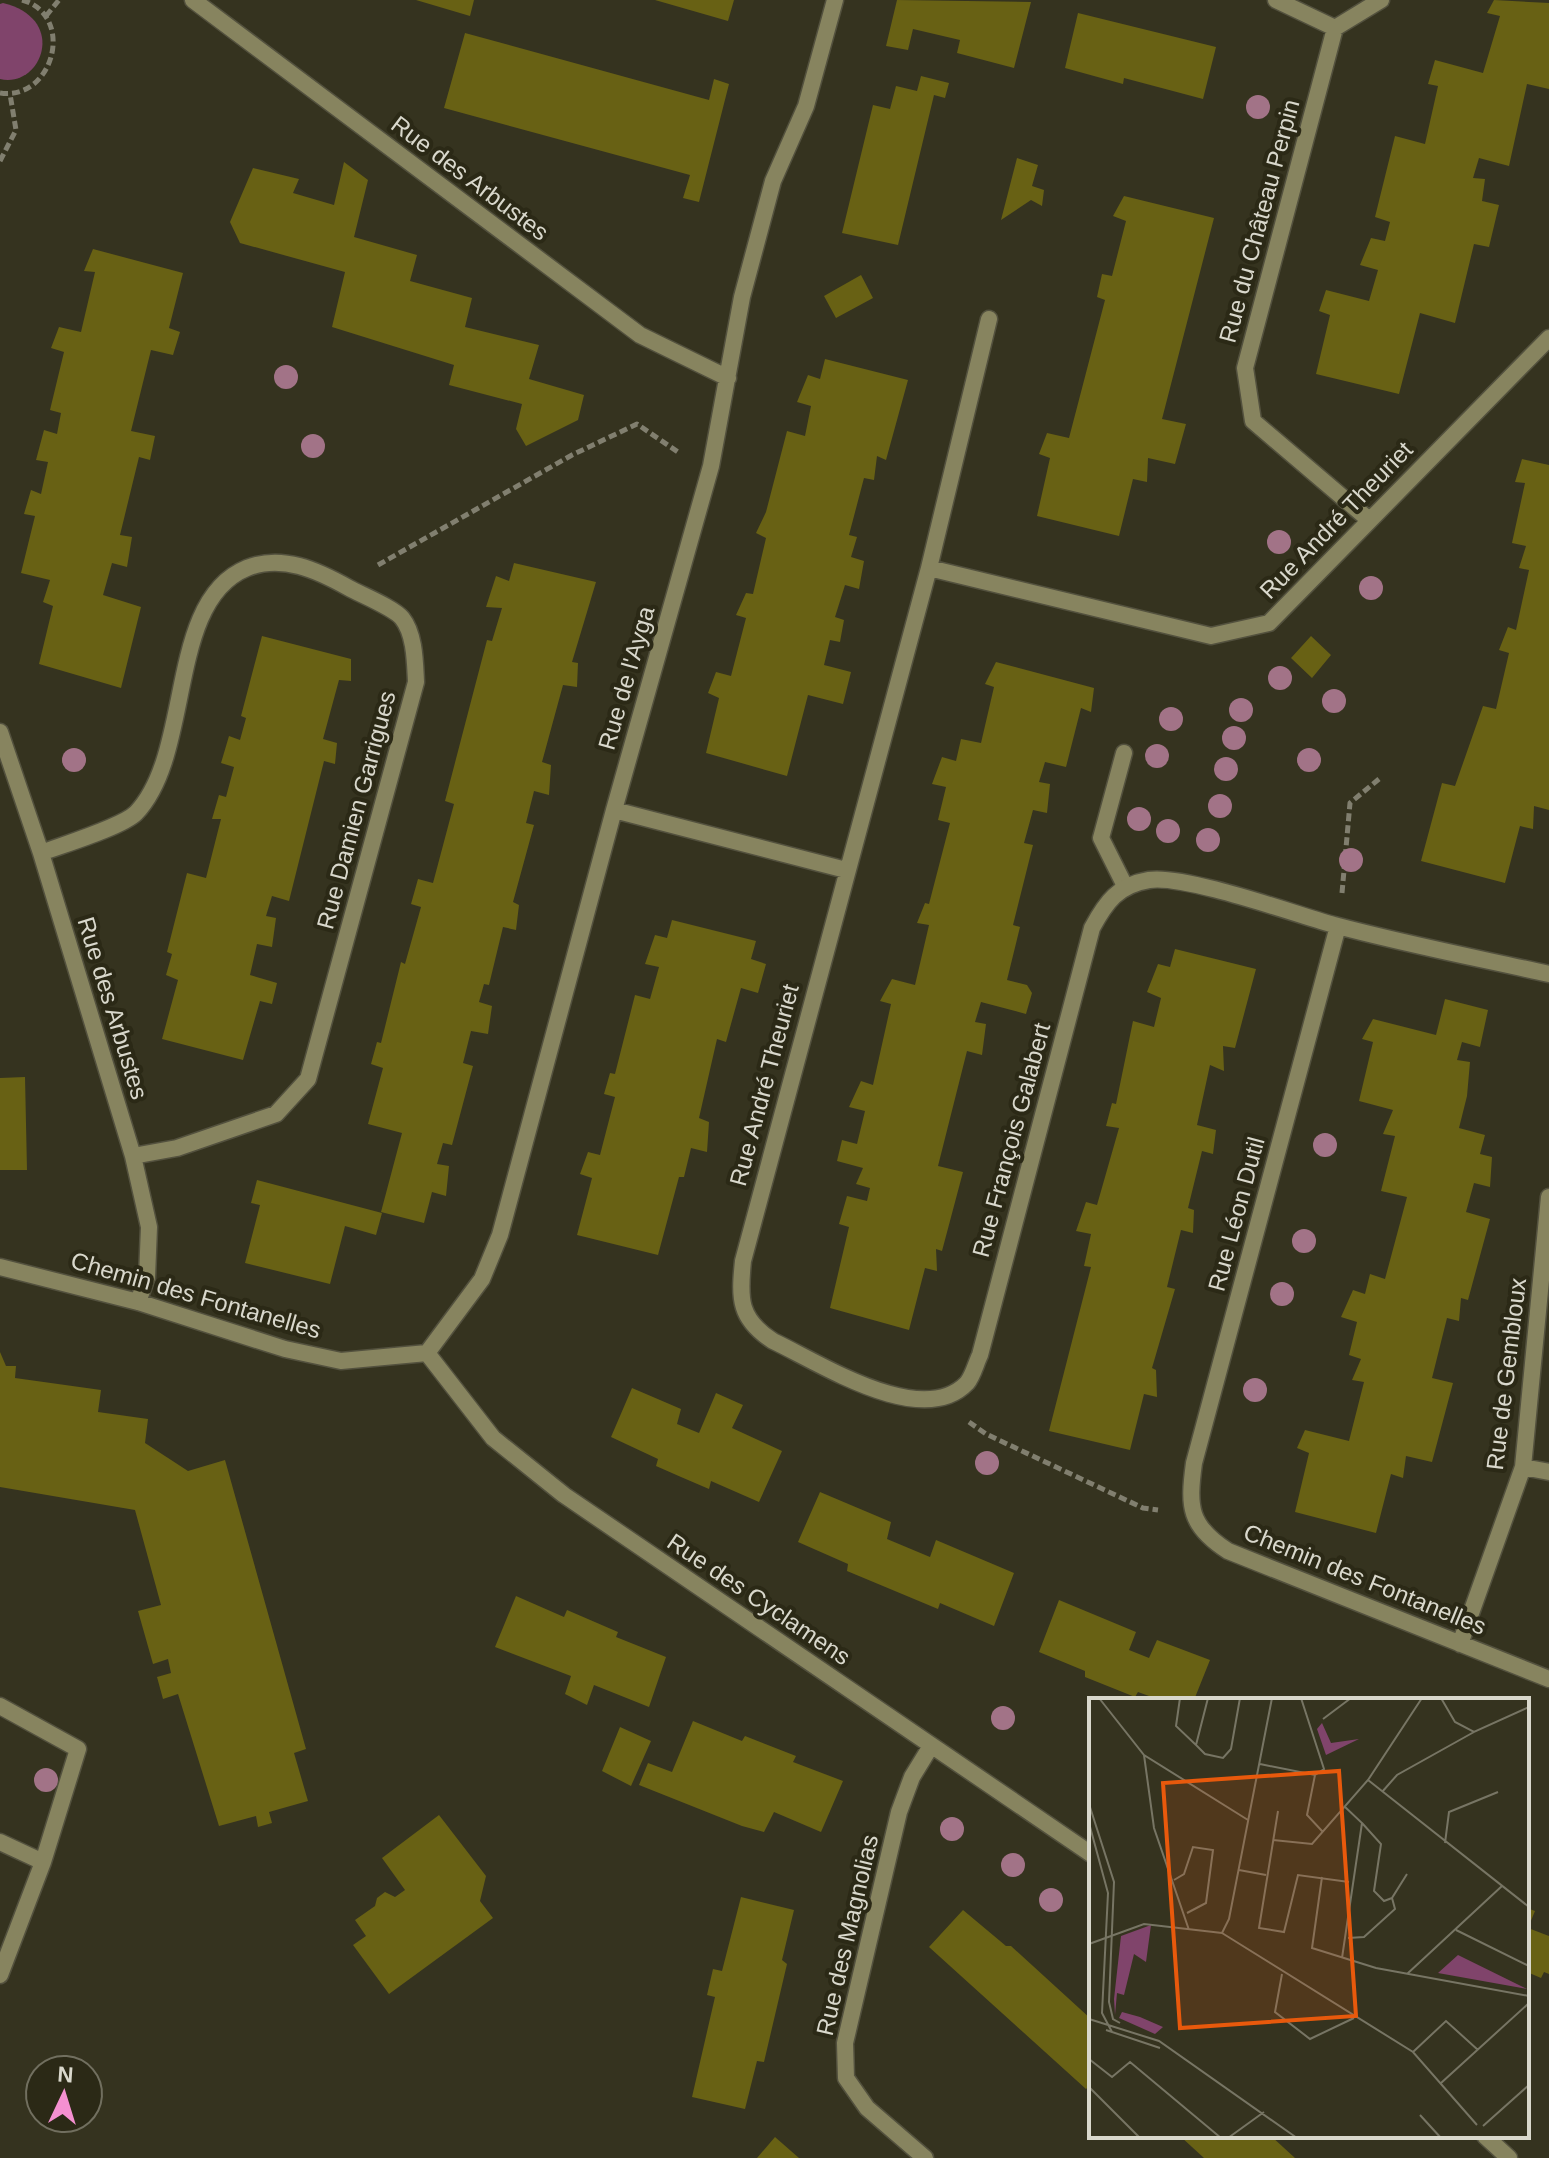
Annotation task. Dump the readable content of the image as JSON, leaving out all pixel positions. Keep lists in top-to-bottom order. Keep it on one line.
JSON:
{"streets":{"street":["Rue des Arbustes","Rue du Château Perpin","Rue André Theuriet","Rue de l'Ayga","Rue Damien Garrigues","Rue François Galabert","Rue Léon Dutil","Chemin des Fontanelles","Rue de Gembloux","Rue des Cyclamens","Rue des Magnolias"]},"crossings":[["Rue des Arbustes","Rue de l'Ayga"],["Rue des Arbustes","Rue Damien Garrigues"],["Rue des Arbustes","Chemin des Fontanelles"],["Rue du Château Perpin","Rue André Theuriet"],["Rue André Theuriet","Rue François Galabert"],["Rue de l'Ayga","Chemin des Fontanelles"],["Rue de l'Ayga","Rue des Cyclamens"],["Rue Léon Dutil","Chemin des Fontanelles"],["Chemin des Fontanelles","Rue de Gembloux"],["Chemin des Fontanelles","Rue des Cyclamens"],["Rue des Cyclamens","Rue des Magnolias"]],"north":"top"}
